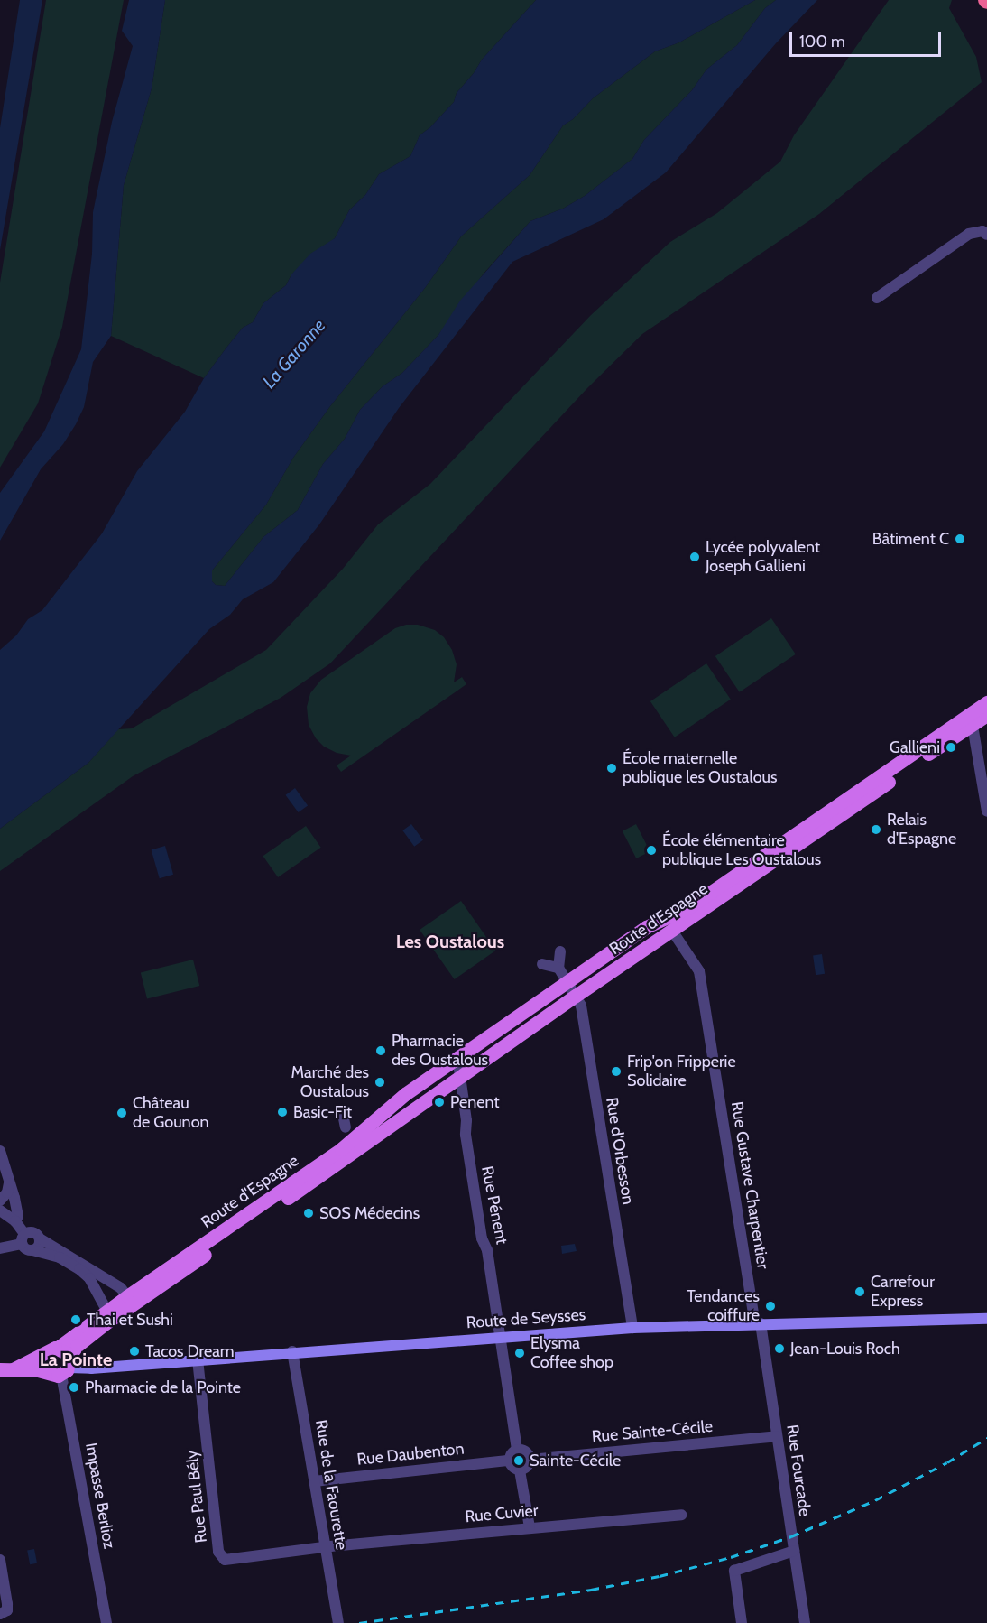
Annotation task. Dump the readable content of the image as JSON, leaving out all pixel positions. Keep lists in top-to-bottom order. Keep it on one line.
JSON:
{"streets":{"main road":["Route d'Espagne","Route de Seysses"],"street":["Rue d'Orbesson","Rue Gustave Charpentier","Rue Pénent","Rue Sainte-Cécile","Rue Daubenton","Rue Fourcade","Rue de la Faourette","Impasse Berlioz","Rue Paul Bély","Rue Cuvier"]},"crossings":[["Route d'Espagne","Rue d'Orbesson"],["Route d'Espagne","Rue Gustave Charpentier"],["Route d'Espagne","Rue Pénent"],["Route d'Espagne","Route de Seysses"],["Route d'Espagne","Impasse Berlioz"],["Rue d'Orbesson","Route de Seysses"],["Rue Gustave Charpentier","Route de Seysses"],["Rue Gustave Charpentier","Rue Fourcade"],["Rue Pénent","Route de Seysses"],["Rue Pénent","Rue Sainte-Cécile"],["Rue Pénent","Rue Daubenton"],["Route de Seysses","Rue Fourcade"],["Route de Seysses","Rue de la Faourette"],["Route de Seysses","Impasse Berlioz"],["Route de Seysses","Rue Paul Bély"],["Rue Sainte-Cécile","Rue Daubenton"],["Rue Sainte-Cécile","Rue Fourcade"],["Rue Daubenton","Rue de la Faourette"],["Rue de la Faourette","Rue Paul Bély"],["Rue de la Faourette","Rue Cuvier"],["Rue Paul Bély","Rue Cuvier"]],"districts":["Les Oustalous","La Pointe"],"water":["La Garonne"],"places":["Bâtiment C","Lycée polyvalent Joseph Gallieni","Gallieni","École maternelle publique les Oustalous","Relais d'Espagne","École élémentaire publique Les Oustalous","Pharmacie des Oustalous","Frip'on Fripperie Solidaire","Marché des Oustalous","Penent","Basic-Fit","Château de Gounon","SOS Médecins","Carrefour Express","Tendances coiffure","Thai et Sushi","Jean-Louis Roch","Tacos Dream","Elysma Coffee shop","Pharmacie de la Pointe","Sainte-Cécile"],"scale_bar":"100 m"}
